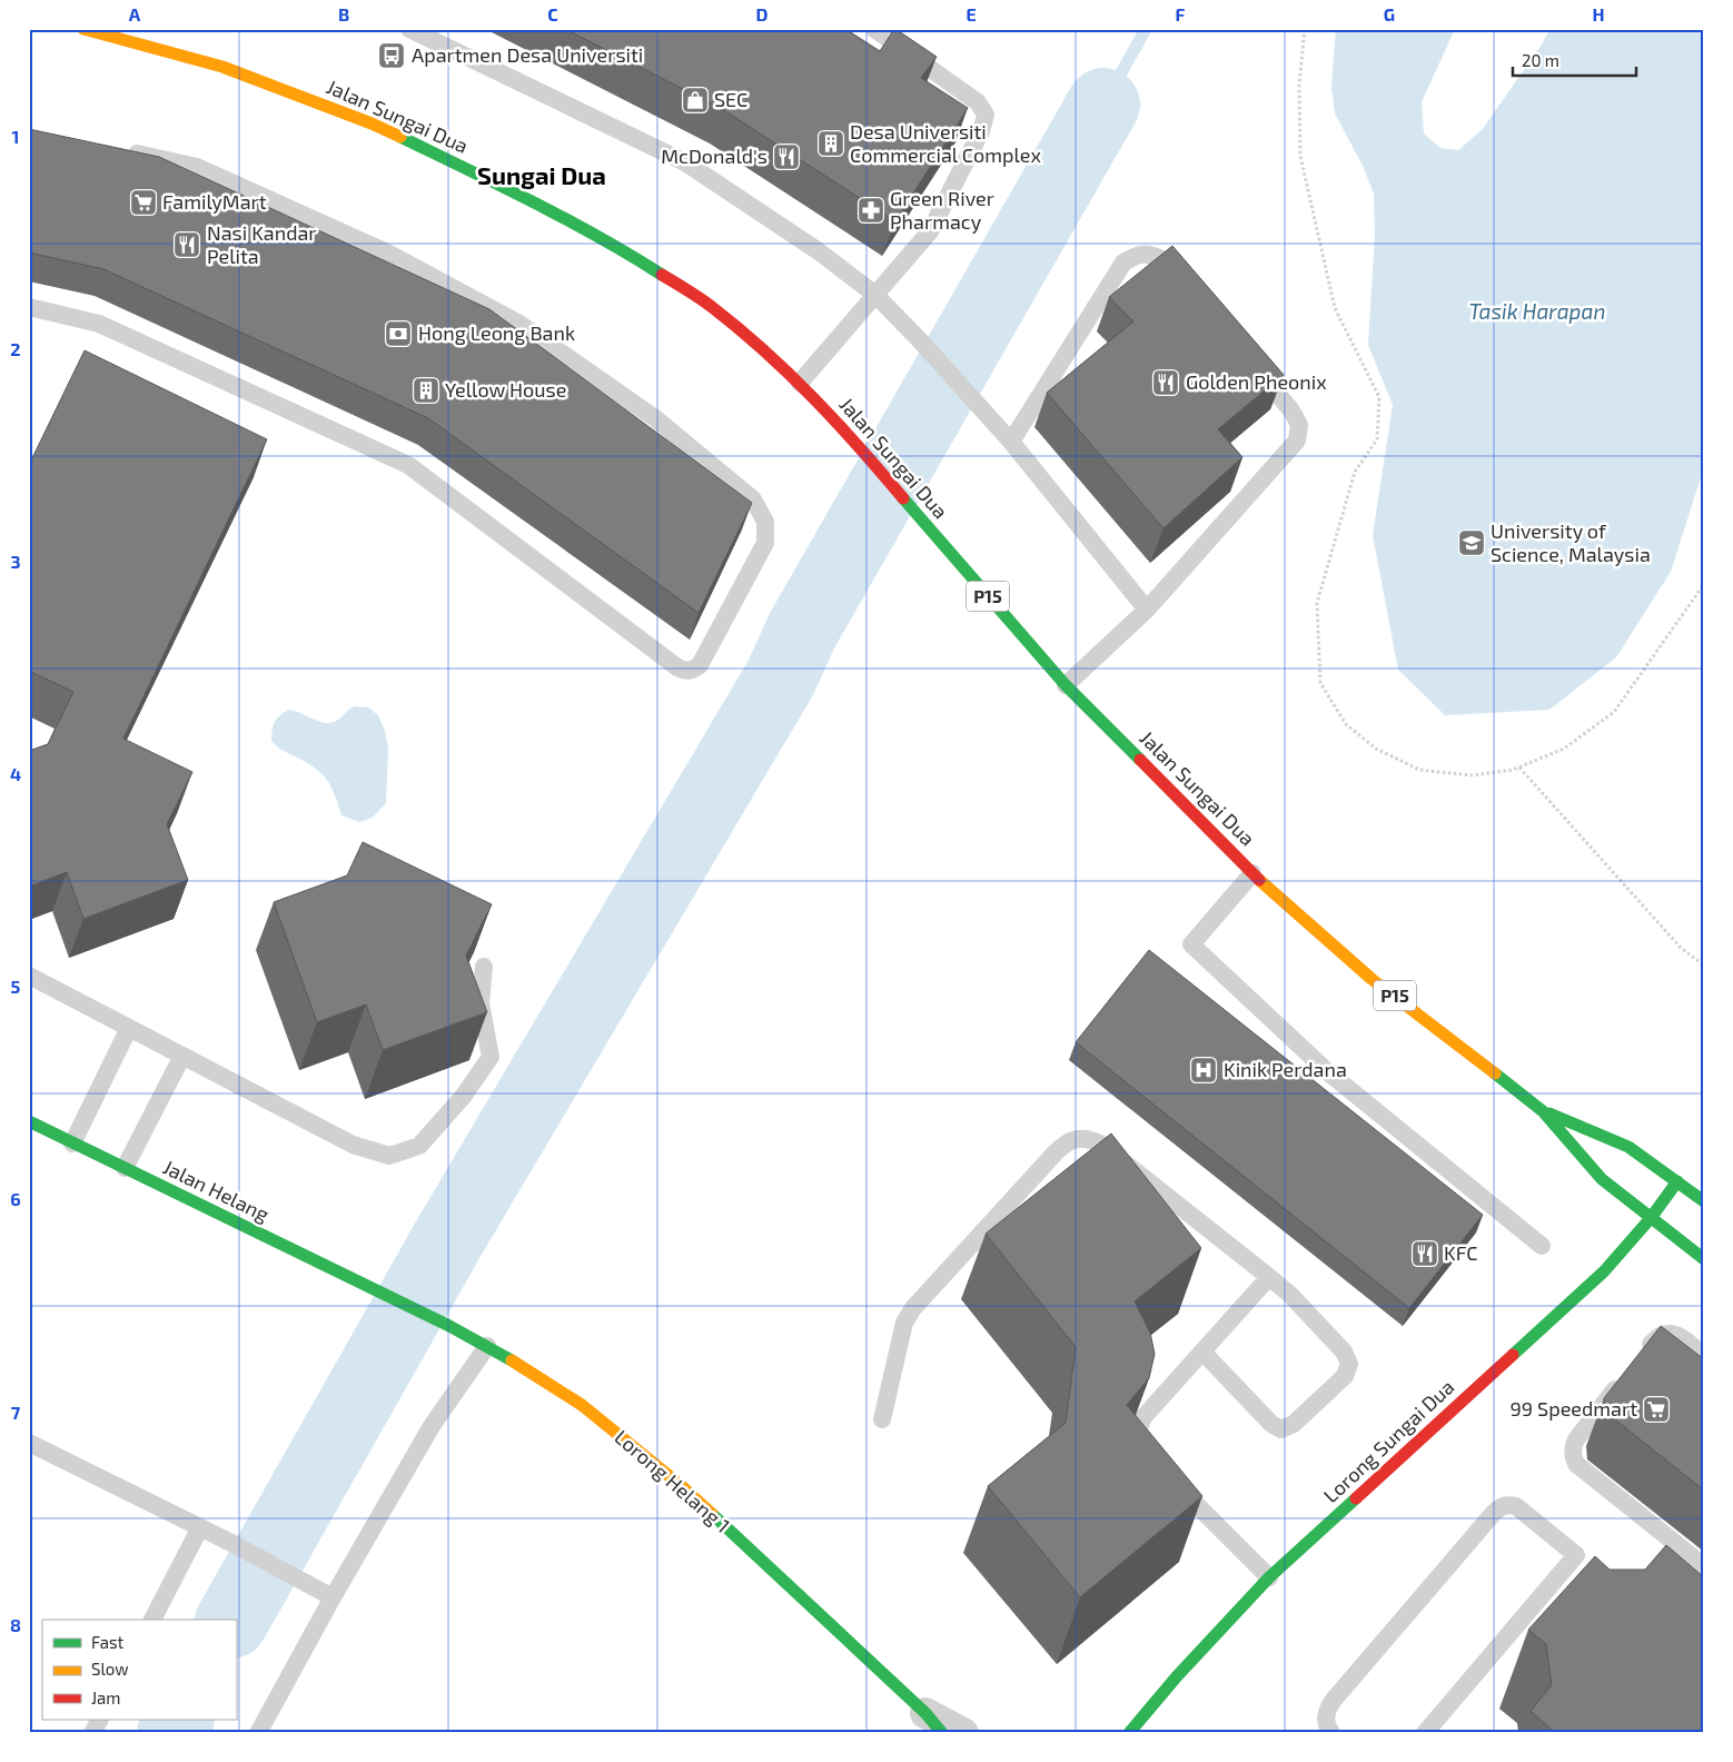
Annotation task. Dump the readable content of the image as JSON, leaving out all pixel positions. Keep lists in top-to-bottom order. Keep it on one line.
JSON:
{"streets":{"main road":["Jalan Sungai Dua","P15","Jalan Helang","Lorong Sungai Dua","Lorong Helang 1"]},"crossings":[["Jalan Sungai Dua","Lorong Sungai Dua"],["Jalan Helang","Lorong Helang 1"]],"districts":["Sungai Dua"],"water":["Tasik Harapan"],"places":{"bus stop":["Apartmen Desa Universiti"],"shop":["SEC"],"building":["Desa Universiti Commercial Complex","Yellow House"],"restaurant":["McDonald's","Nasi Kandar Pelita","Golden Pheonix","KFC"],"supermarket":["FamilyMart","99 Speedmart"],"pharmacy":["Green River Pharmacy"],"bank":["Hong Leong Bank"],"school or university":["University of Science, Malaysia"],"hospital":["Kinik Perdana"]},"legend":["Fast","Slow","Jam"],"scale_bar":"20 m","grid":{"columns":["A","B","C","D","E","F","G","H"],"rows":["1","2","3","4","5","6","7","8"]}}
